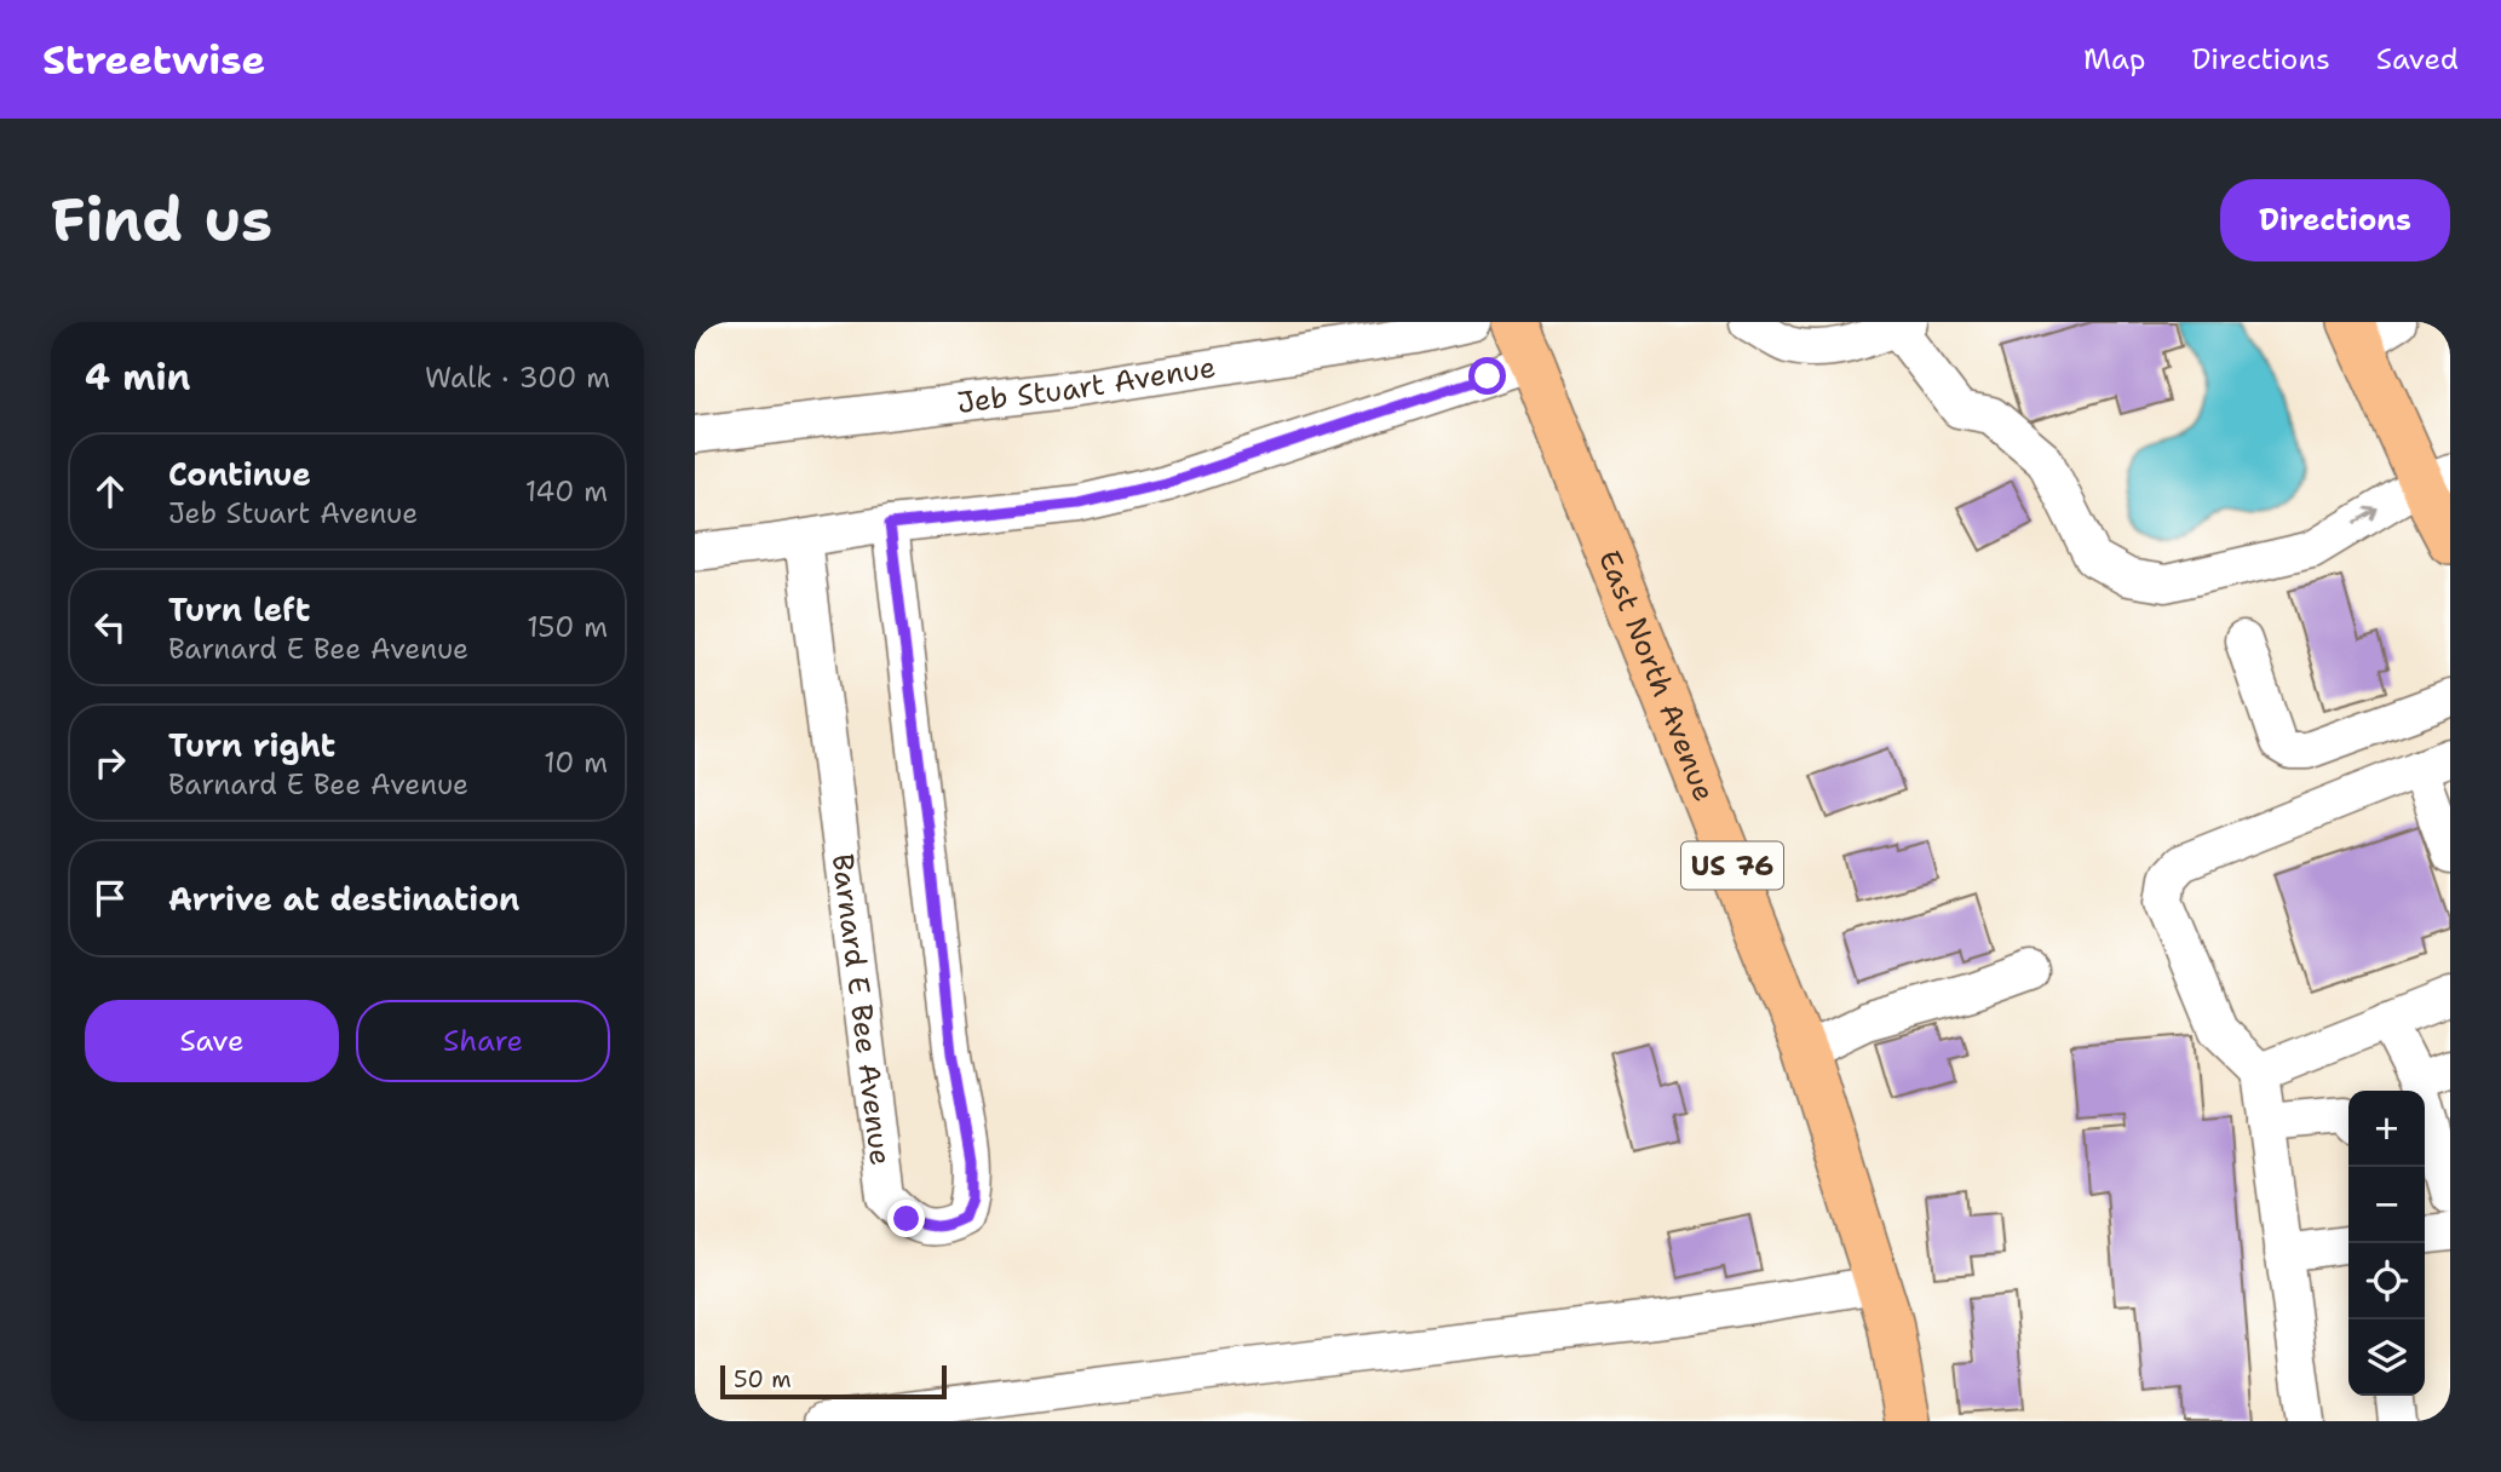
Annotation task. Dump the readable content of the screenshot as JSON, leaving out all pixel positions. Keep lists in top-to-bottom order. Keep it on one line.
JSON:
{"streets":{"main road":["East North Avenue","US 76"],"street":["Jeb Stuart Avenue","Barnard E Bee Avenue"]},"crossings":[["Jeb Stuart Avenue","East North Avenue"]],"scale_bar":"50 m","page":{"header":"Streetwise","nav":["Map","Directions","Saved"],"buttons":["Directions",["Save","Share"]],"title":"Find us","heading":["4 min","Walk · 300 m"],"list":[["Continue","Jeb Stuart Avenue","140 m"],["Turn left","Barnard E Bee Avenue","150 m"],["Turn right","Barnard E Bee Avenue","10 m"],"Arrive at destination"],"map_buttons":["+","−"],"scale":"50 m"}}
